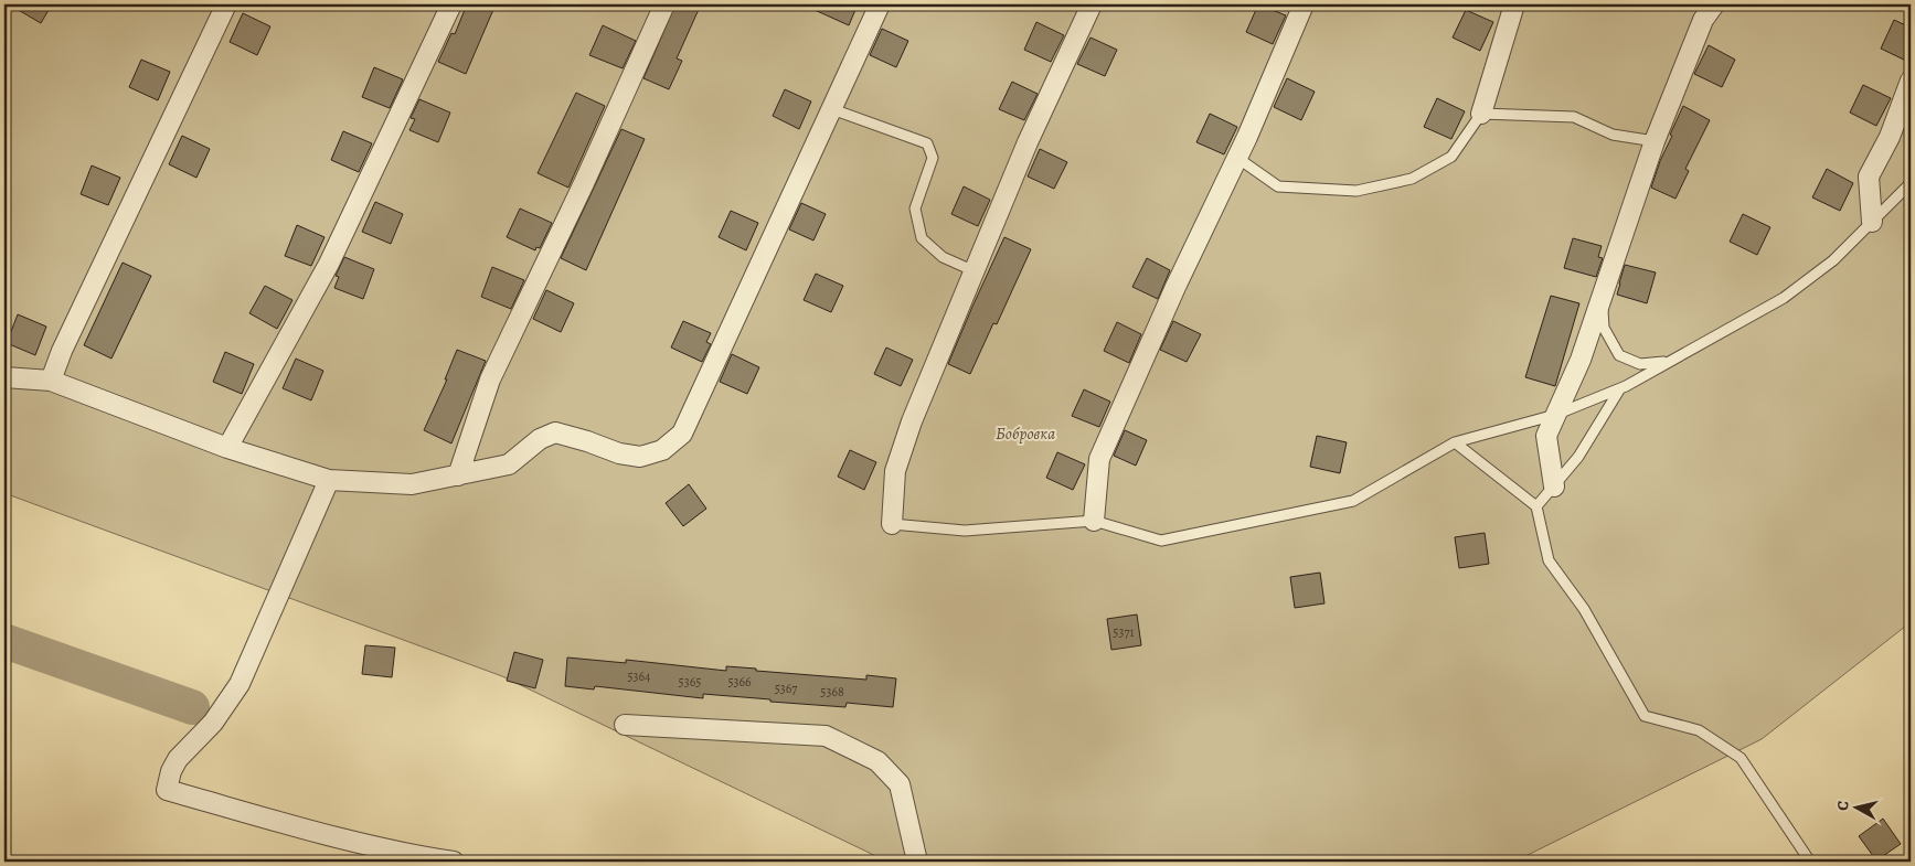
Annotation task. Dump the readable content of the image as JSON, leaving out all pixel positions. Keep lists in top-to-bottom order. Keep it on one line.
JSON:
{"parks":["Бобровка"],"house_numbers":["5371","5364","5365","5366","5367","5368"],"north":"left"}
